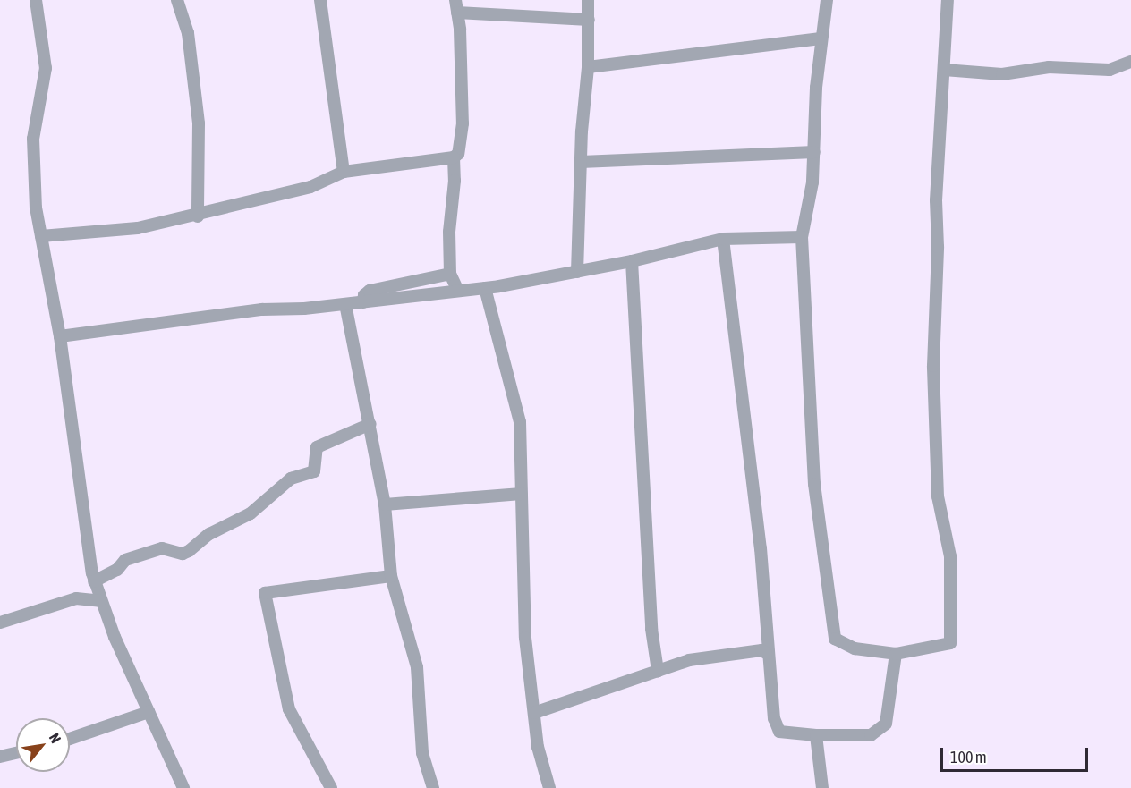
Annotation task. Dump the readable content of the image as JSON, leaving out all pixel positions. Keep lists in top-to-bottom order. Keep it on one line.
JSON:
{"scale_bar":"100 m","north":"top right"}
